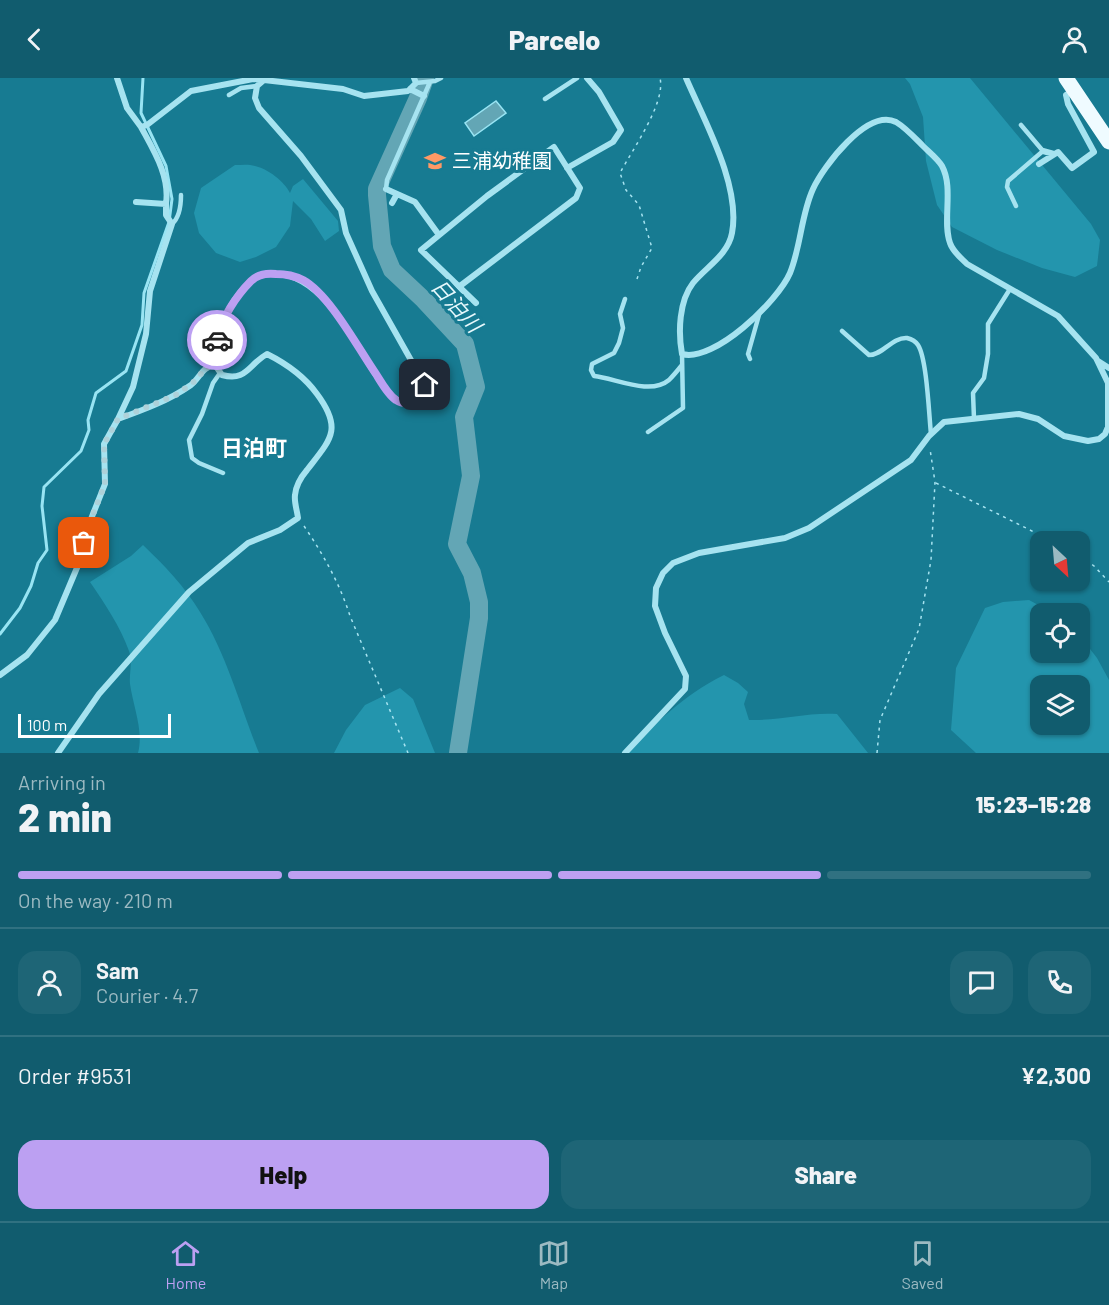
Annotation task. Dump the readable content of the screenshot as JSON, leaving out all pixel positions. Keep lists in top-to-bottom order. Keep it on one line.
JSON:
{"districts":["日泊町"],"water":["日泊川"],"places":{"school or university":["三浦幼稚園"]},"scale_bar":"100 m","north":"bottom right","page":{"header":"Parcelo","scale":"100 m","heading":["2 min","Arriving in","15:23–15:28"],"panel":["Sam","Courier · 4.7","Order #9531","¥2,300"],"bar":"On the way · 210 m","buttons":["Help","Share"],"tabs":["Home","Map","Saved"]}}
